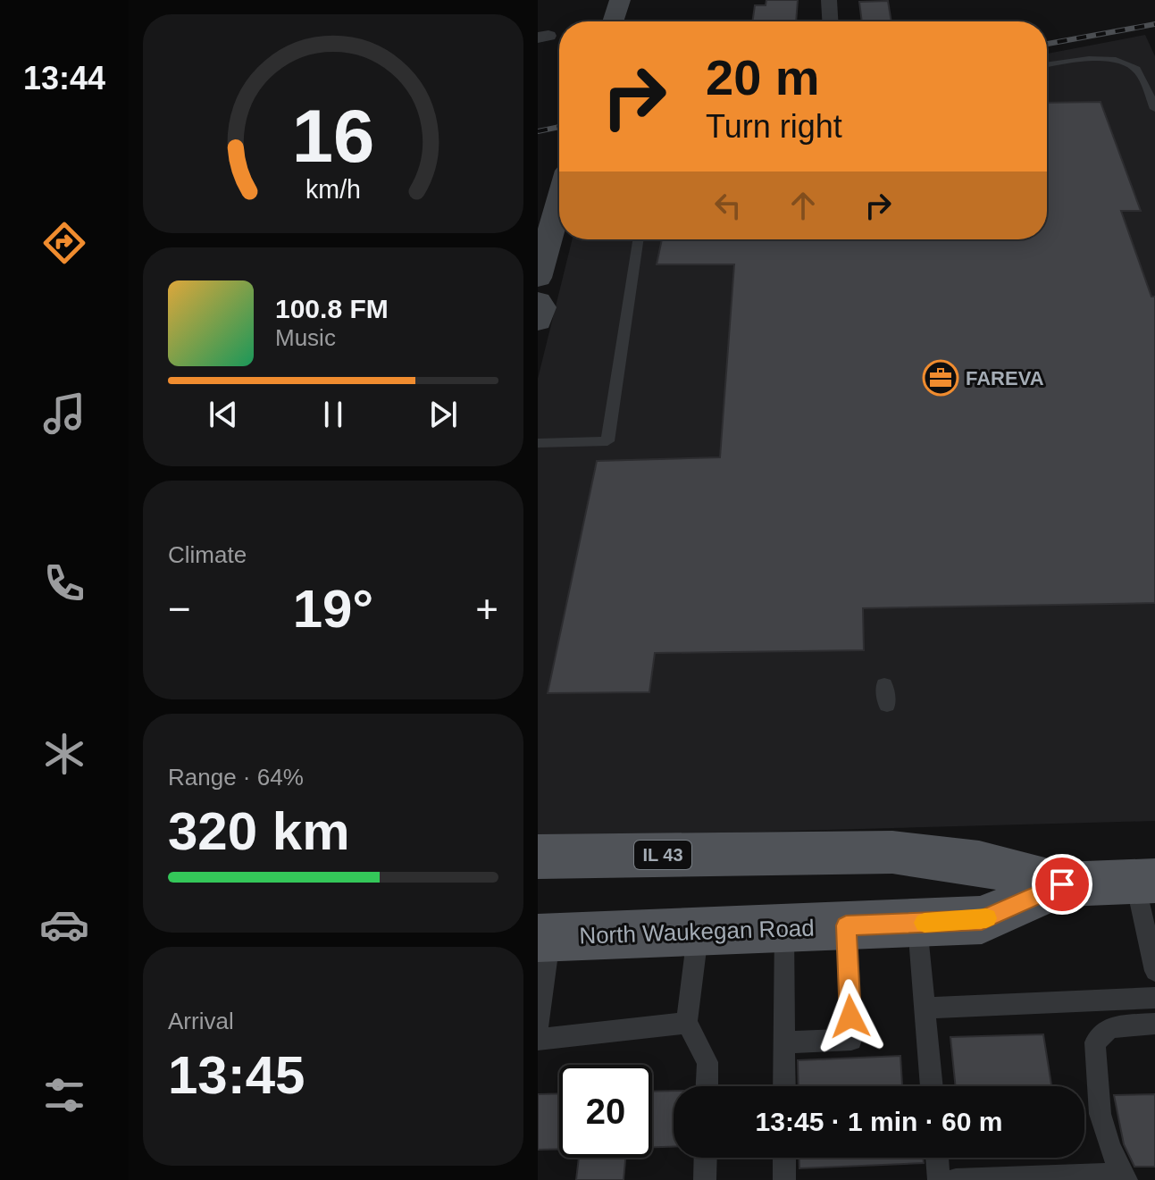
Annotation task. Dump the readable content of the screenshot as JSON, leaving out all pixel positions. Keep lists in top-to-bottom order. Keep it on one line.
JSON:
{"streets":{"main road":["IL 43","North Waukegan Road"]},"places":{"office":["FAREVA"]},"page":{"tabs":"13:44","turn":["20 m","Turn right"],"song":["100.8 FM","Music"],"tile":["Climate",["Range · 64%","320 km"],["Arrival","13:45"]],"heat":["−","19°","+"],"limit":"20","trip":"13:45 · 1 min · 60 m","gauge":["16","km/h"]}}
